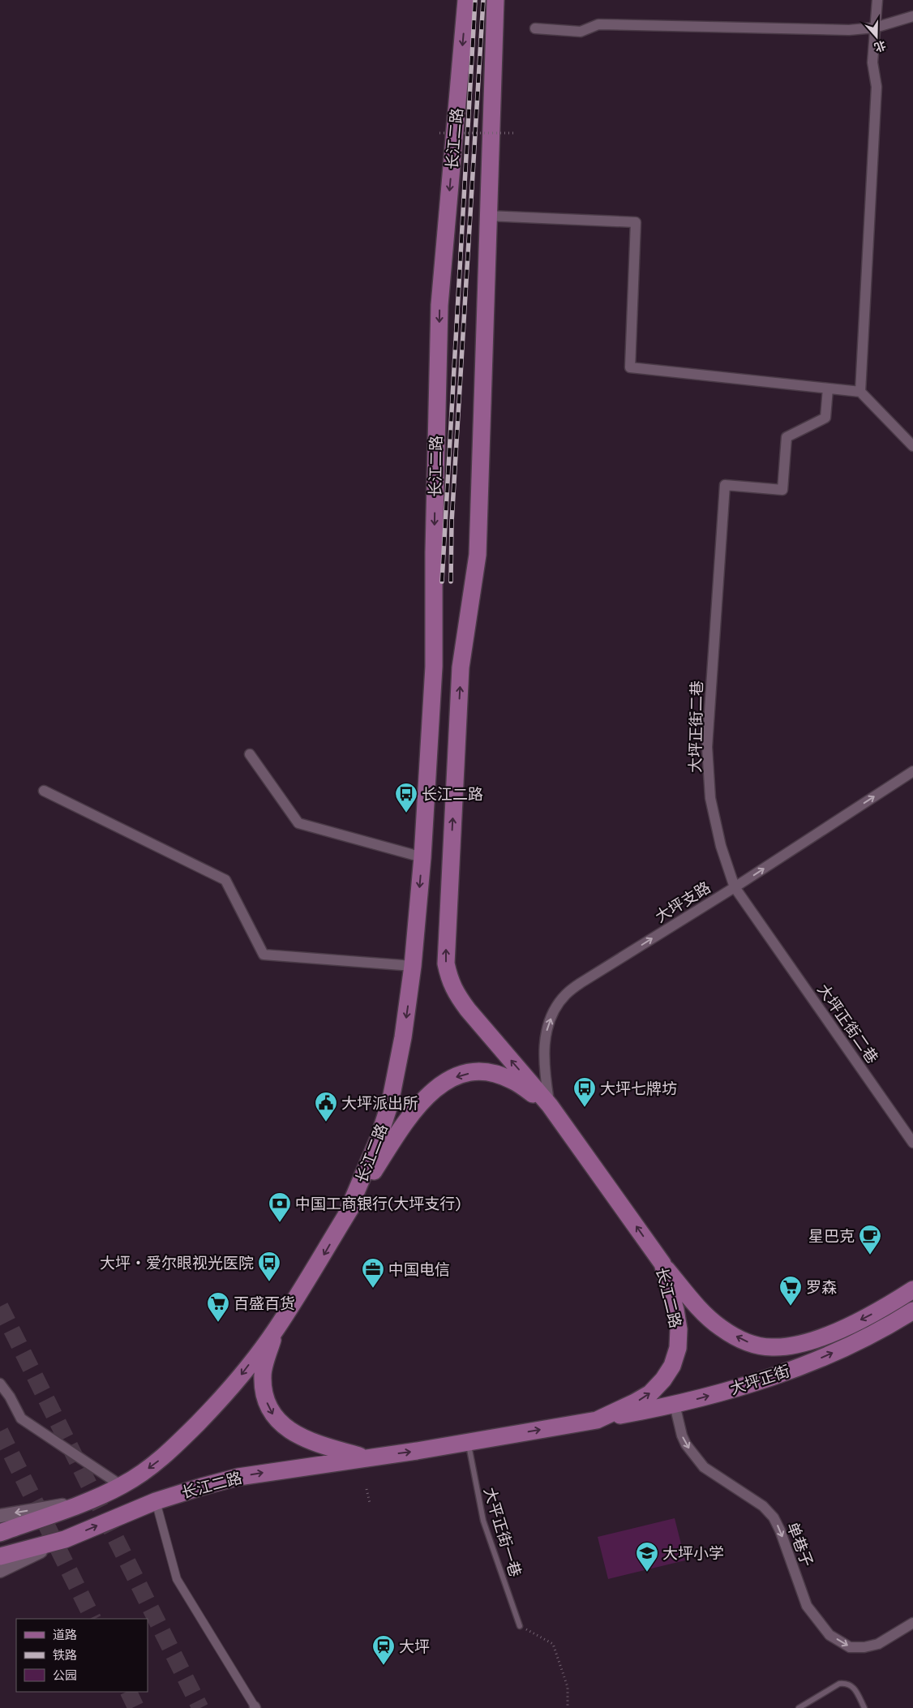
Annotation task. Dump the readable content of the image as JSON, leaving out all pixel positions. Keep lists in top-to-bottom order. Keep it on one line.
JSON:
{"streets":{"main road":["长江二路","大坪正街"],"street":["大坪正街二巷","大坪支路","单巷子"],"lane":["大平正街一巷"]},"crossings":[["长江二路","大坪支路"],["长江二路","大坪正街"],["长江二路","大平正街一巷"],["大坪正街二巷","大坪支路"],["大坪正街","单巷子"]],"one_way":["大坪支路","单巷子"],"places":{"bus stop":["长江二路","大坪七牌坊","大坪‧爱尔眼视光医院"],"public building":["大坪派出所"],"bank":["中国工商银行(大坪支行)"],"cafe":["星巴克"],"office":["中国电信"],"supermarket":["罗森","百盛百货"],"school or university":["大坪小学"],"station":["大坪"]},"legend":["道路","铁路","公园"],"north":"bottom"}
